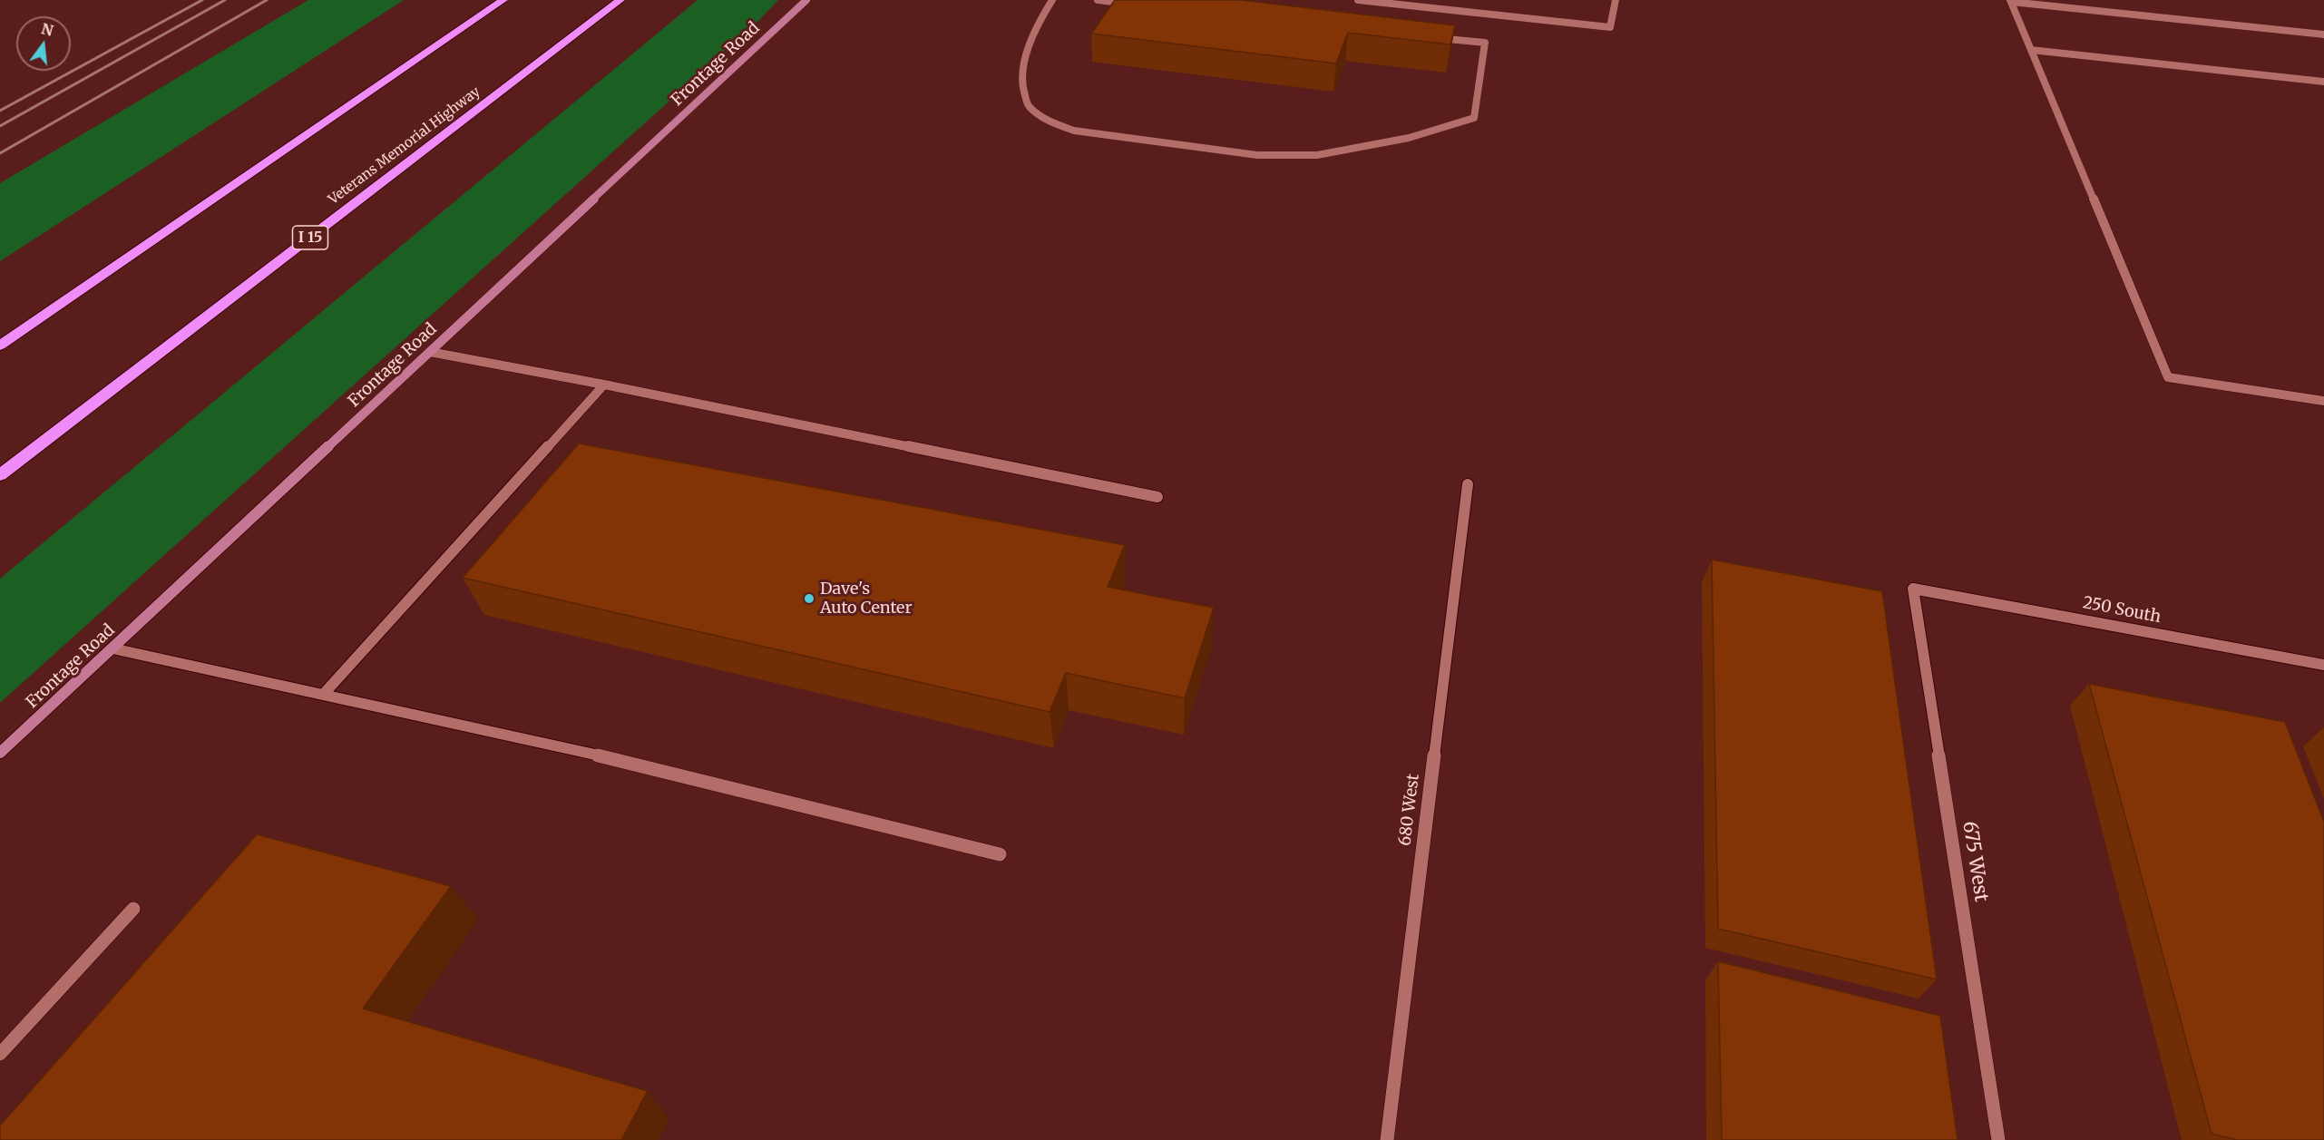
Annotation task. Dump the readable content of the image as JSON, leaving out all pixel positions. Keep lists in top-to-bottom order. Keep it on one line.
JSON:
{"streets":{"highway":["Veterans Memorial Highway","I 15"],"street":["Frontage Road","250 South","680 West","675 West"]},"crossings":[["250 South","675 West"]],"places":["Dave's Auto Center"],"north":"top"}
